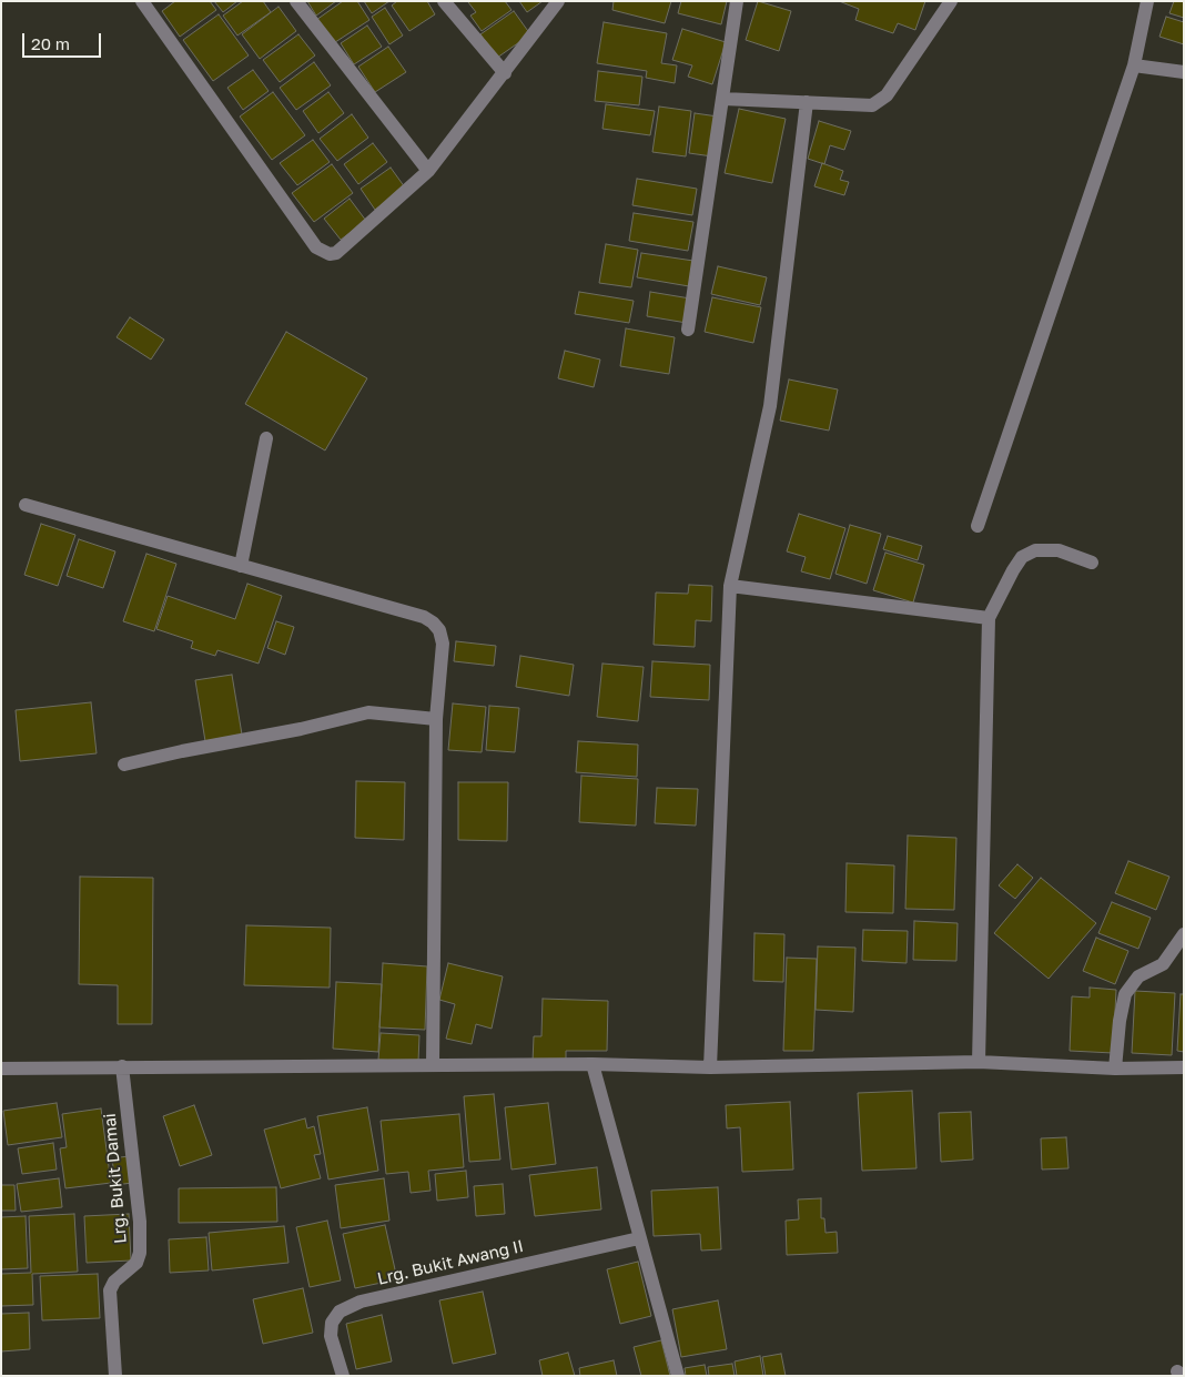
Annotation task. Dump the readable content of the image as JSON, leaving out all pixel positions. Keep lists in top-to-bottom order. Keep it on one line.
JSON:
{"streets":{"street":["Lrg. Bukit Damai","Lrg. Bukit Awang II"]},"scale_bar":"20 m"}
